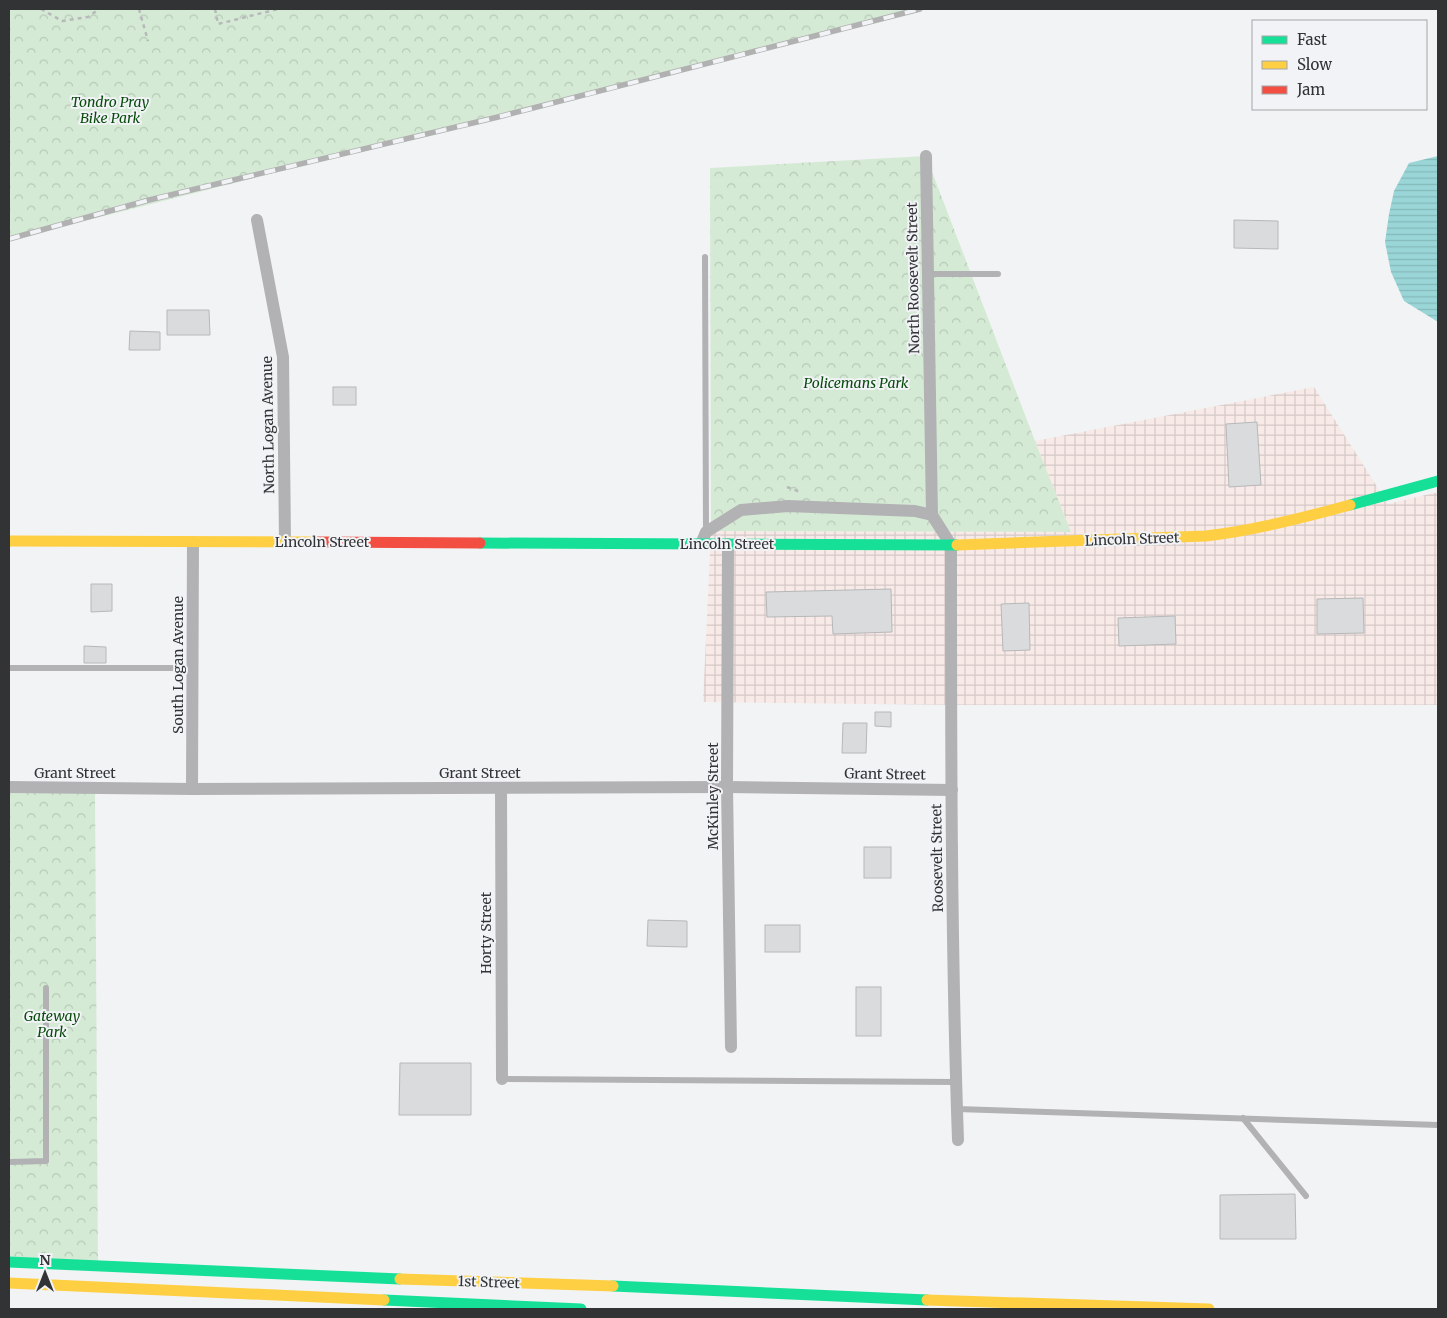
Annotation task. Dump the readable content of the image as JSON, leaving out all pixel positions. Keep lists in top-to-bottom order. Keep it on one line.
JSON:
{"streets":{"main road":["Lincoln Street","1st Street"],"street":["North Roosevelt Street","North Logan Avenue","South Logan Avenue","Grant Street","McKinley Street","Roosevelt Street","Horty Street"]},"crossings":[["North Logan Avenue","Lincoln Street"],["Lincoln Street","South Logan Avenue"],["Lincoln Street","McKinley Street"],["Lincoln Street","Roosevelt Street"],["South Logan Avenue","Grant Street"],["Grant Street","McKinley Street"],["Grant Street","Roosevelt Street"],["Grant Street","Horty Street"]],"parks":["Tondro Pray Bike Park","Policemans Park","Gateway Park"],"legend":["Fast","Slow","Jam"],"north":"top"}
